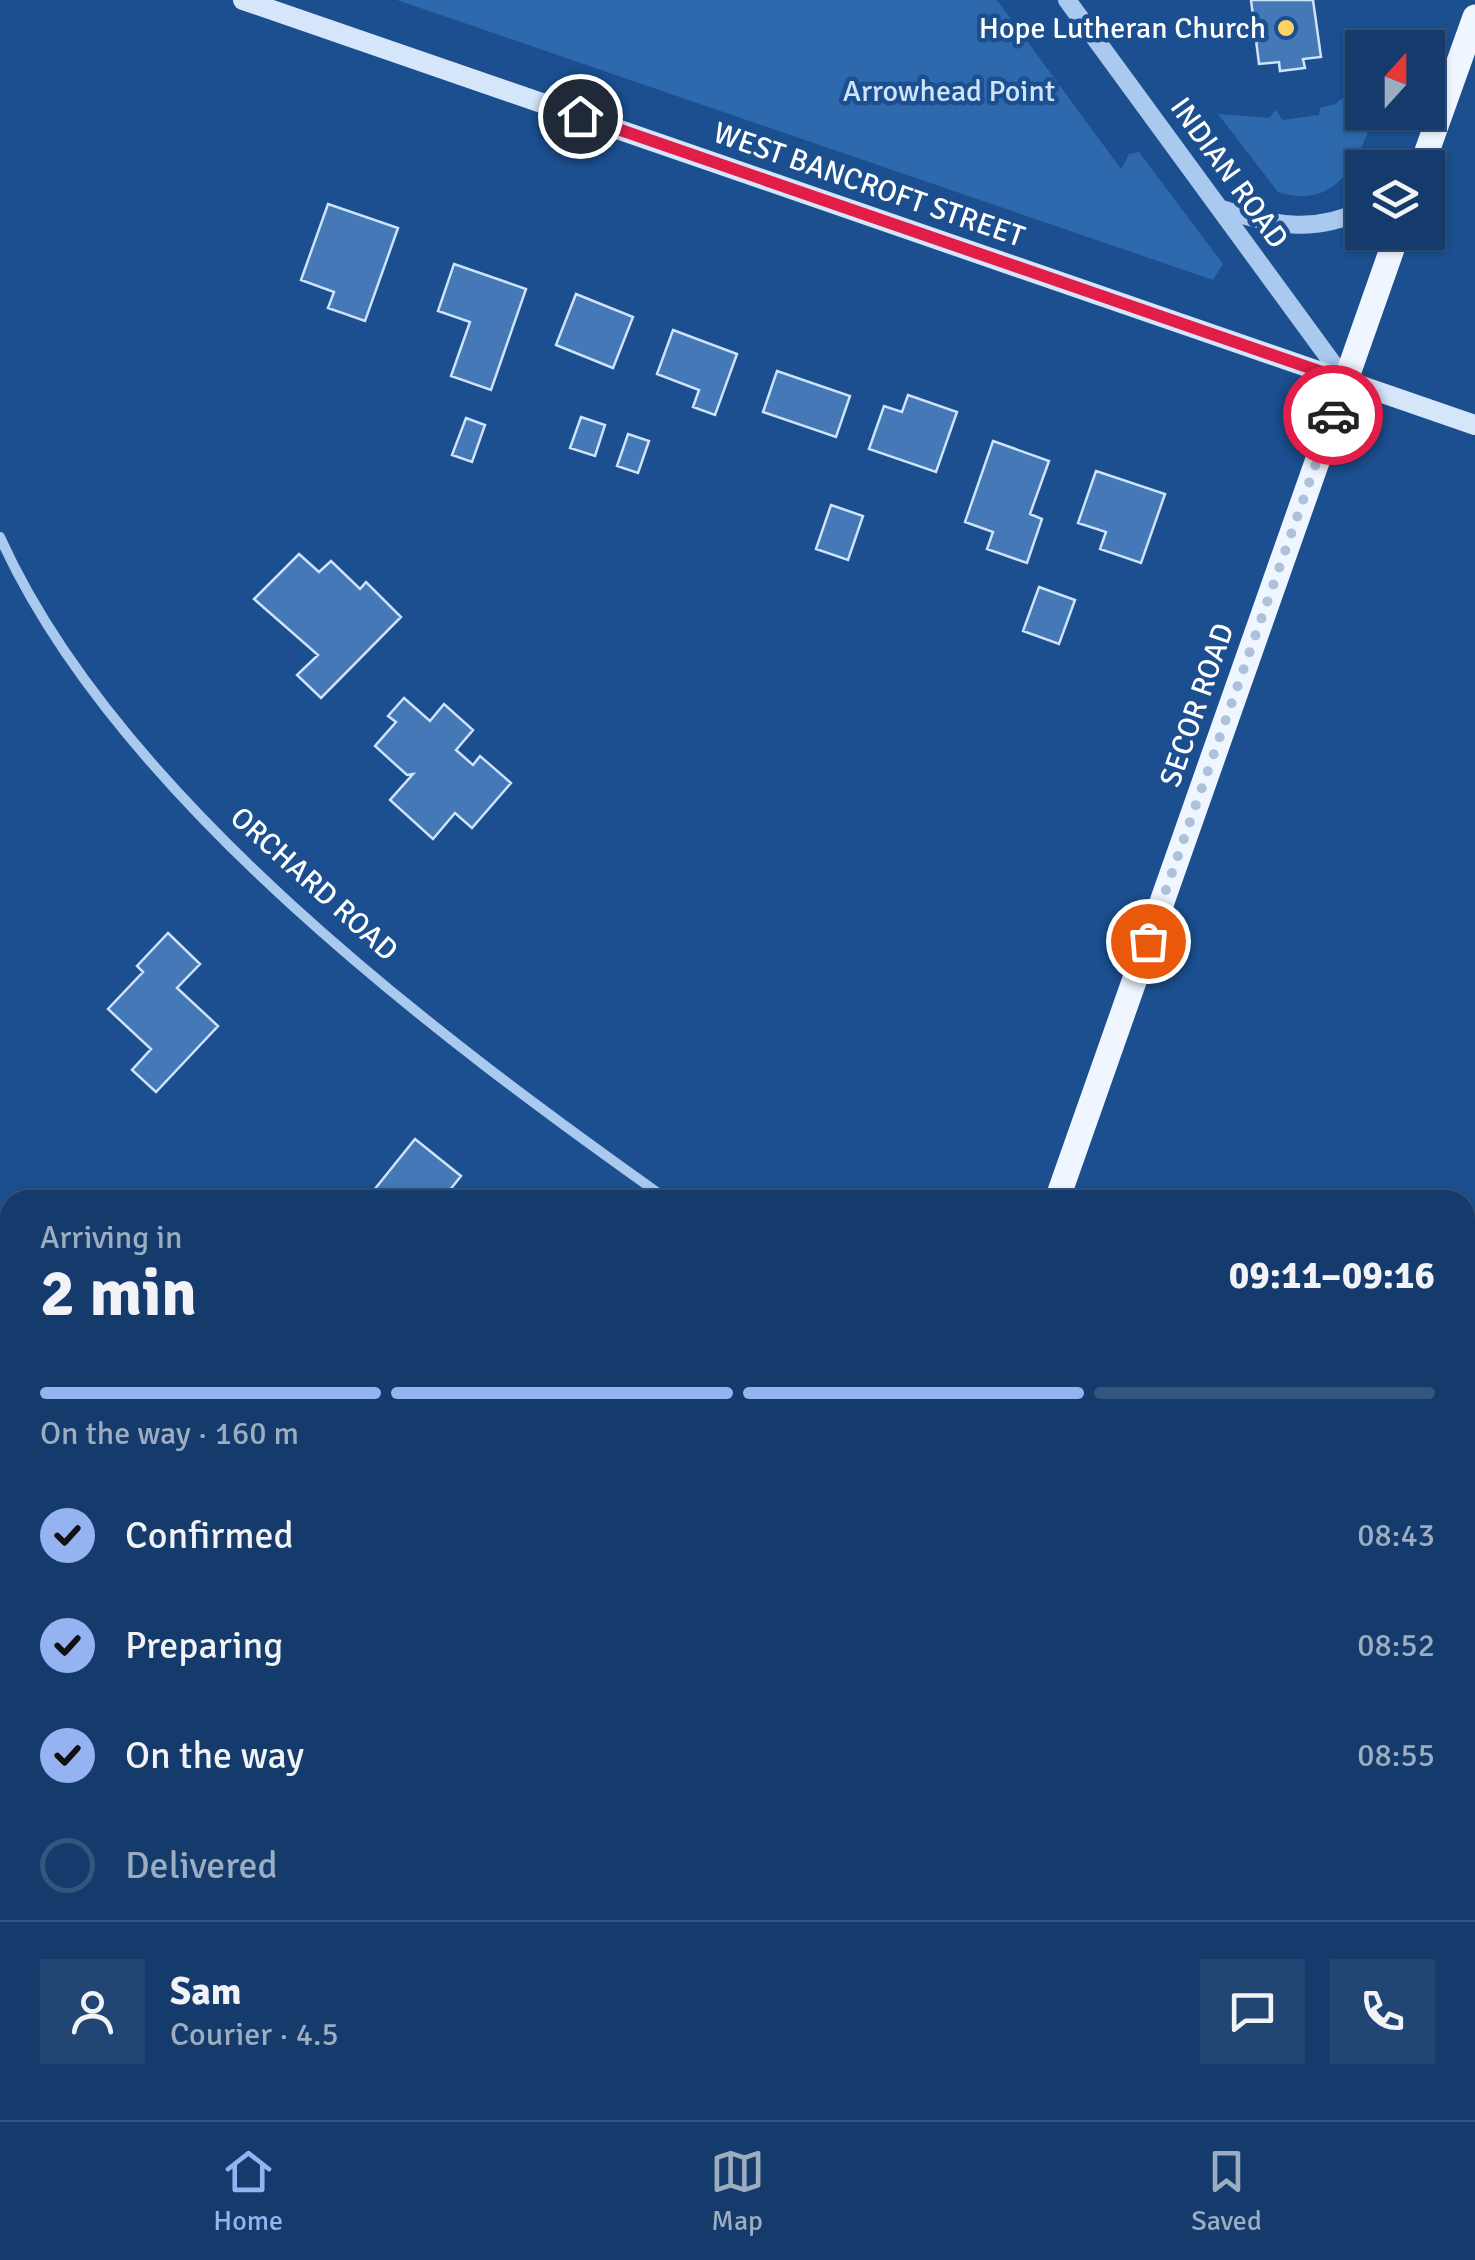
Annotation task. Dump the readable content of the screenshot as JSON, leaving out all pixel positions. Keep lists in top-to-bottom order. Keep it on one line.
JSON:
{"streets":{"main road":["WEST BANCROFT STREET","SECOR ROAD"],"street":["INDIAN ROAD","ORCHARD ROAD"]},"crossings":[["INDIAN ROAD","WEST BANCROFT STREET"],["INDIAN ROAD","SECOR ROAD"],["WEST BANCROFT STREET","SECOR ROAD"]],"parks":["Arrowhead Point"],"places":["Hope Lutheran Church"],"north":"top","page":{"heading":["2 min","Arriving in","09:11–09:16"],"panel":["Sam","Courier · 4.5"],"bar":"On the way · 160 m","list":[["Confirmed","08:43"],["Preparing","08:52"],["On the way","08:55"],"Delivered"],"tabs":["Home","Map","Saved"]}}
